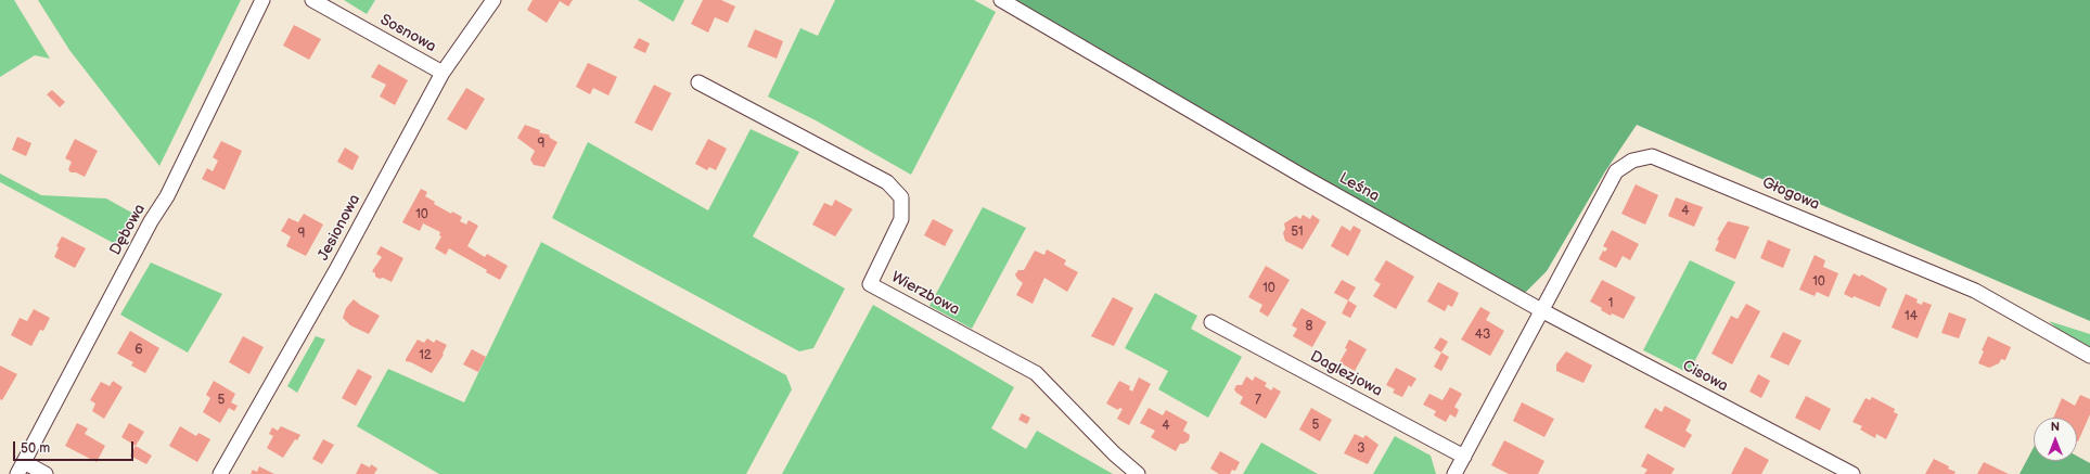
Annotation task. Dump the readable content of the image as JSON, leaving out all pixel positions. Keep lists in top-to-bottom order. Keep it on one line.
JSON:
{"streets":{"street":["Sosnowa","Leśna","Głogowa","Jesionowa","Dębowa","Wierzbowa","Daglezjowa","Cisowa"]},"crossings":[["Sosnowa","Jesionowa"],["Leśna","Głogowa"],["Leśna","Cisowa"],["Głogowa","Cisowa"]],"house_numbers":["9","4","10","51","9","10","10","1","14","8","43","6","12","5","7","5","4","3"],"scale_bar":"50 m","north":"top"}
